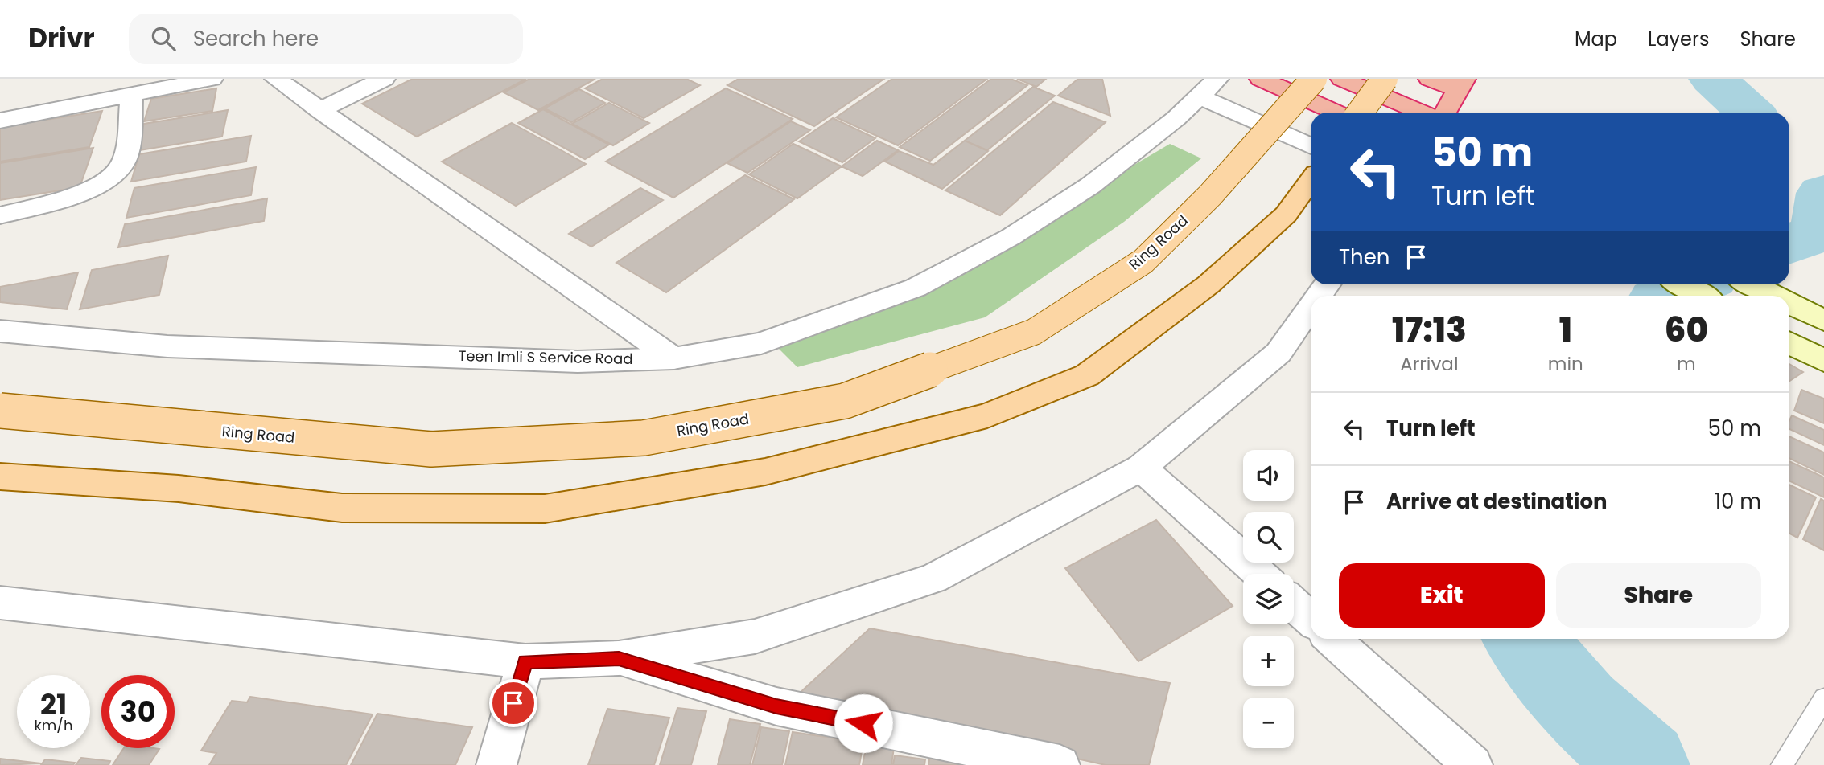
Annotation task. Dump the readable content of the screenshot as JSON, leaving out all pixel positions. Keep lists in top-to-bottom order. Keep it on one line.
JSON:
{"streets":{"main road":["Ring Road"],"street":["Teen Imli S Service Road"]},"page":{"header":"Drivr","search":"Search here","nav":["Map","Layers","Share"],"turn":["50 m","Turn left"],"then":"Then","eta":["17:13","Arrival","1","min","60","m"],"list":[{"name":"Turn left","value":"50 m"},{"name":"Arrive at destination","value":"10 m"}],"map_buttons":["+","−"],"buttons":["Exit","Share"],"speed":"21 km/h","limit":"30"}}
